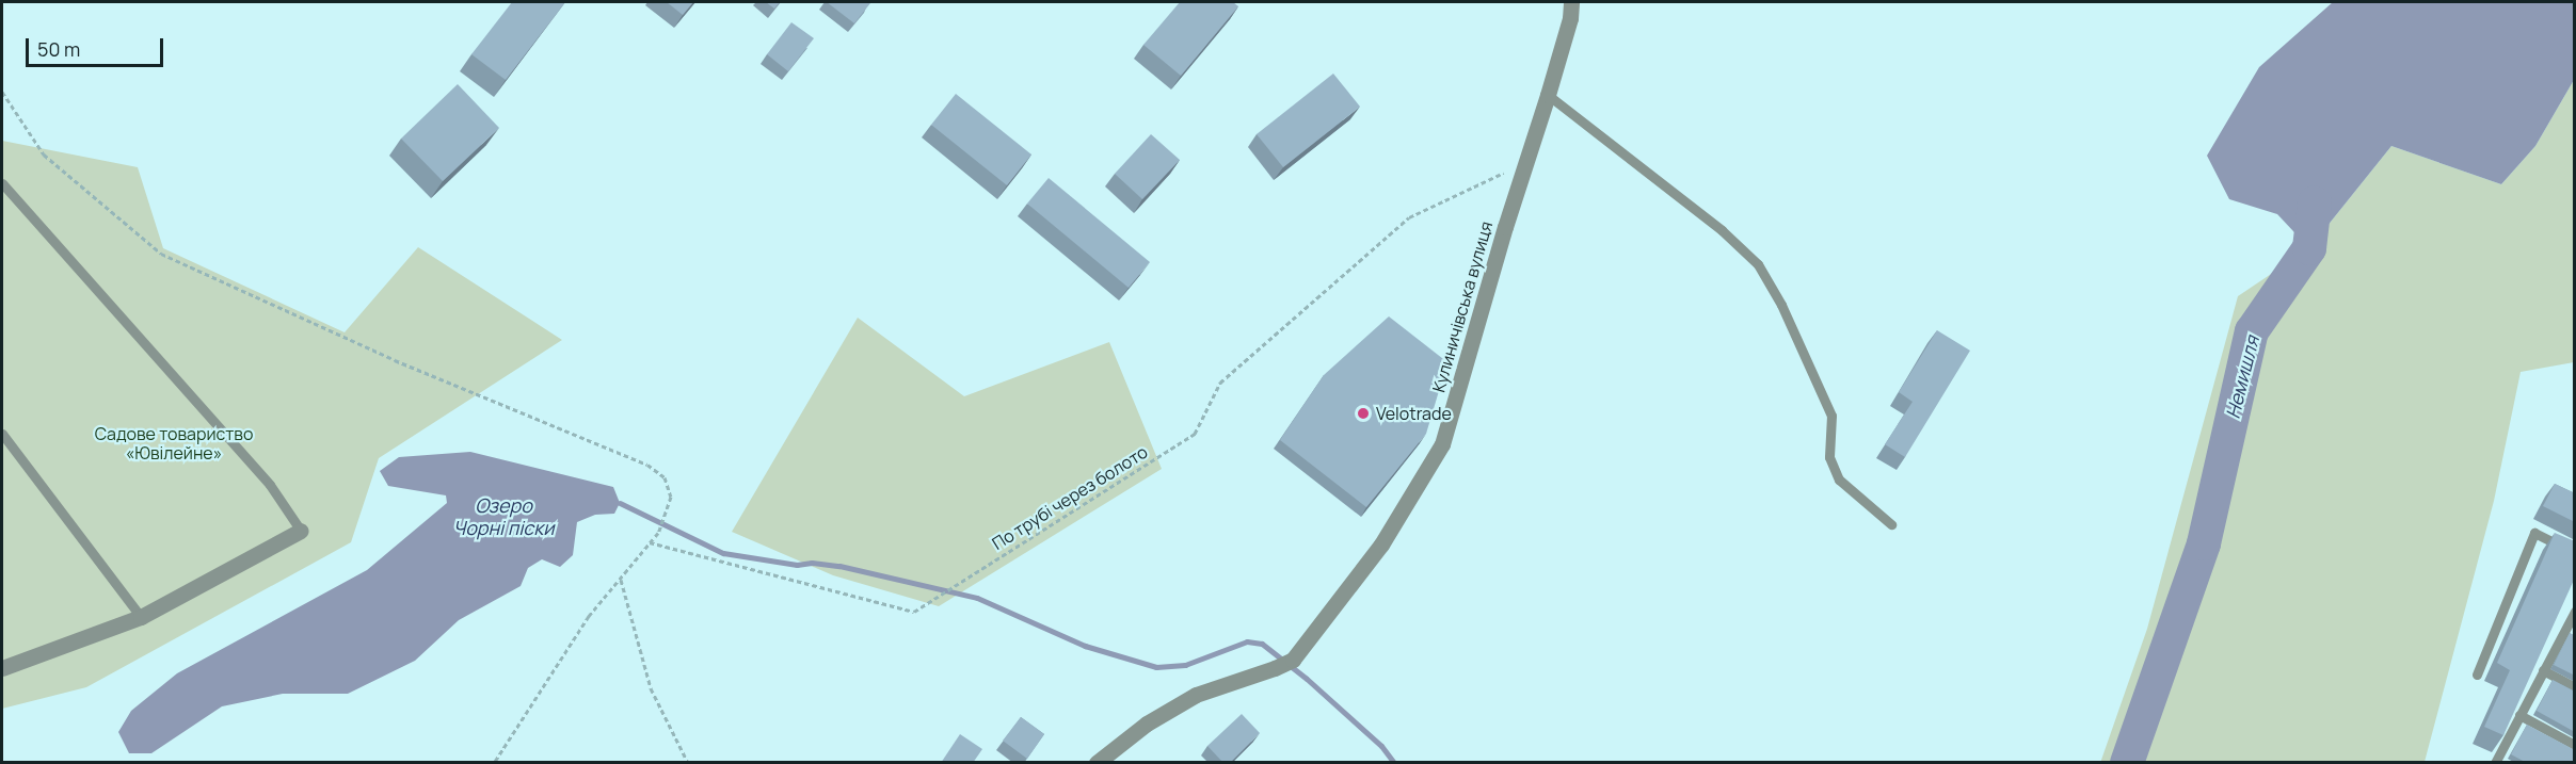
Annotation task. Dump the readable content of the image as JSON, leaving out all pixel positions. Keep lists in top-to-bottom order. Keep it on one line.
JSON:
{"streets":{"street":["Кулиничівська вулиця"],"path":["По трубі через болото"]},"crossings":[["Кулиничівська вулиця","По трубі через болото"]],"water":["Немишля","Озеро Чорні піски"],"parks":["Садове товариство «Ювілейне»"],"places":["Velotrade"],"scale_bar":"50 m"}
